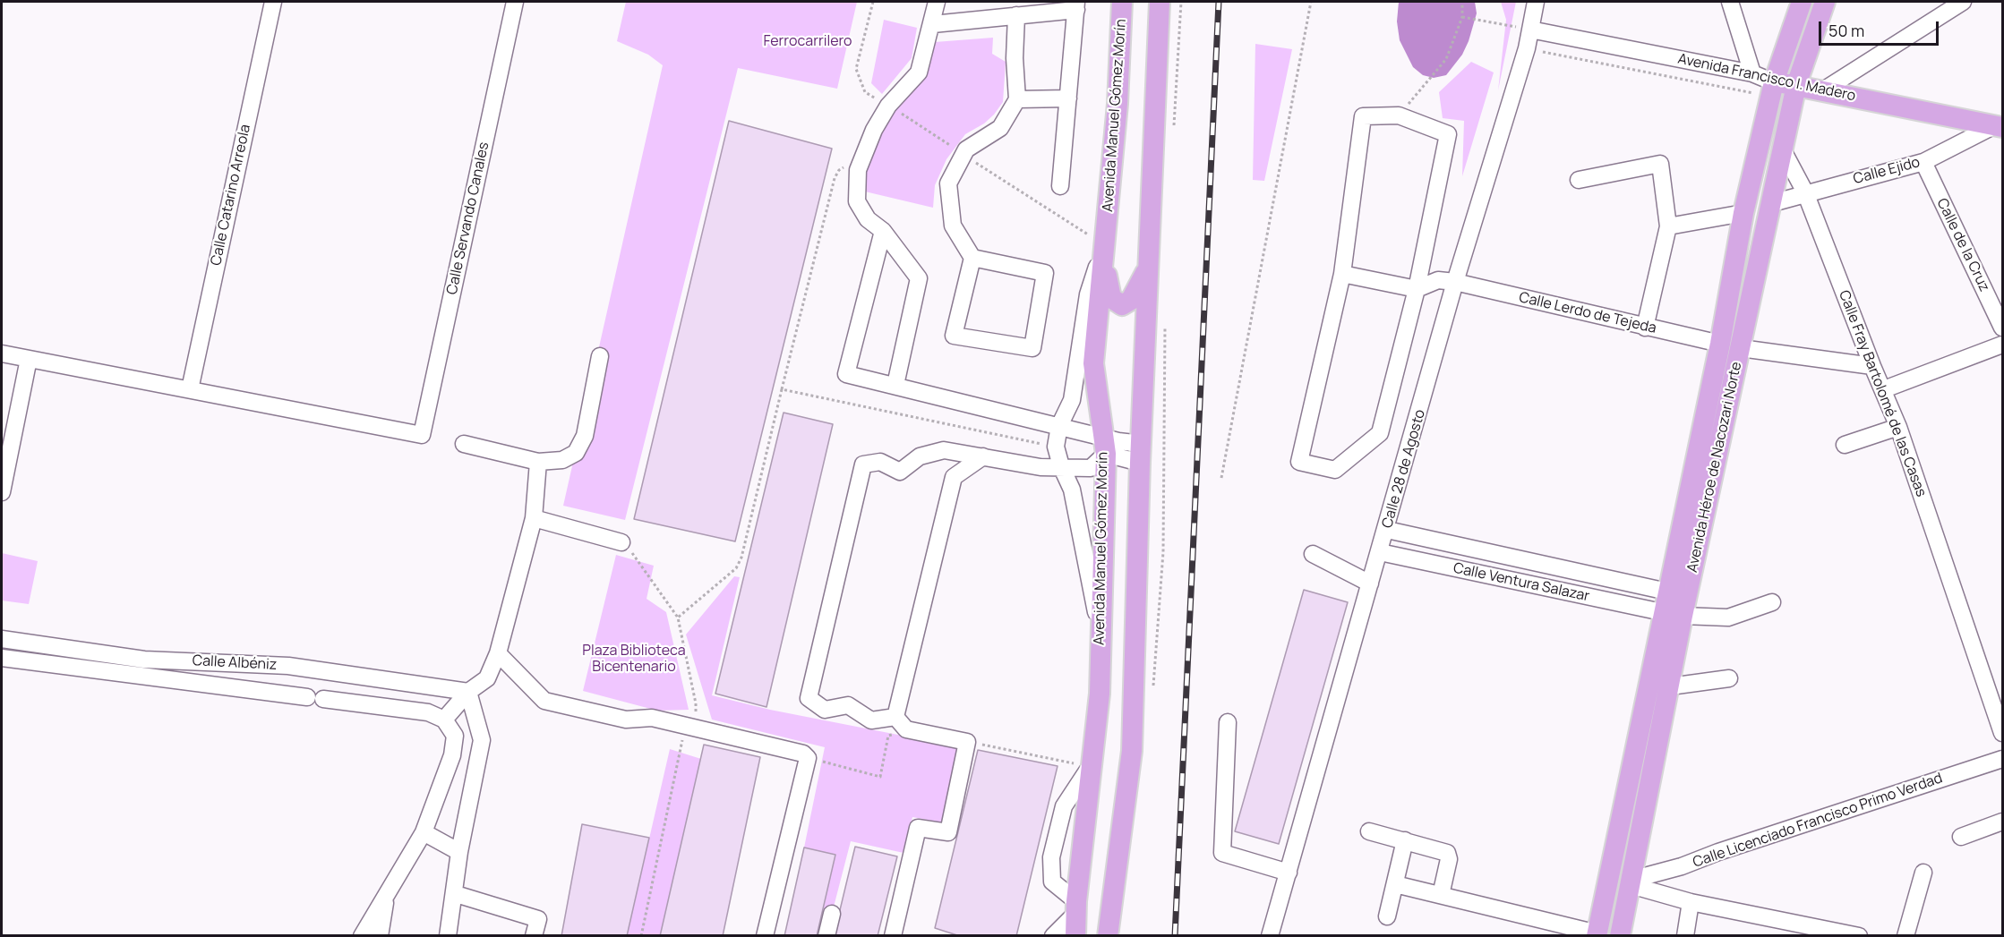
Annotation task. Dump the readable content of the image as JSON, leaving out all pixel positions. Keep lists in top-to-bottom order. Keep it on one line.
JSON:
{"streets":{"main road":["Avenida Francisco I. Madero","Avenida Manuel Gómez Morín","Avenida Héroe de Nacozari Norte"],"street":["Calle Ejido","Calle Catarino Arreola","Calle Servando Canales","Calle de la Cruz","Calle Lerdo de Tejeda","Calle Fray Bartolomé de las Casas","Calle 28 de Agosto","Calle Ventura Salazar","Calle Albéniz","Calle Licenciado Francisco Primo Verdad"]},"crossings":[["Avenida Francisco I. Madero","Calle Ejido"],["Avenida Francisco I. Madero","Avenida Héroe de Nacozari Norte"],["Avenida Francisco I. Madero","Calle 28 de Agosto"],["Calle Ejido","Calle de la Cruz"],["Calle Ejido","Calle Fray Bartolomé de las Casas"],["Calle Ejido","Avenida Héroe de Nacozari Norte"],["Calle Catarino Arreola","Calle Servando Canales"],["Calle Lerdo de Tejeda","Avenida Héroe de Nacozari Norte"],["Calle Lerdo de Tejeda","Calle 28 de Agosto"],["Calle Fray Bartolomé de las Casas","Avenida Héroe de Nacozari Norte"],["Avenida Héroe de Nacozari Norte","Calle Ventura Salazar"],["Avenida Héroe de Nacozari Norte","Calle Licenciado Francisco Primo Verdad"],["Calle 28 de Agosto","Calle Ventura Salazar"]],"parks":["Ferrocarrilero","Plaza Biblioteca Bicentenario"],"scale_bar":"50 m"}
